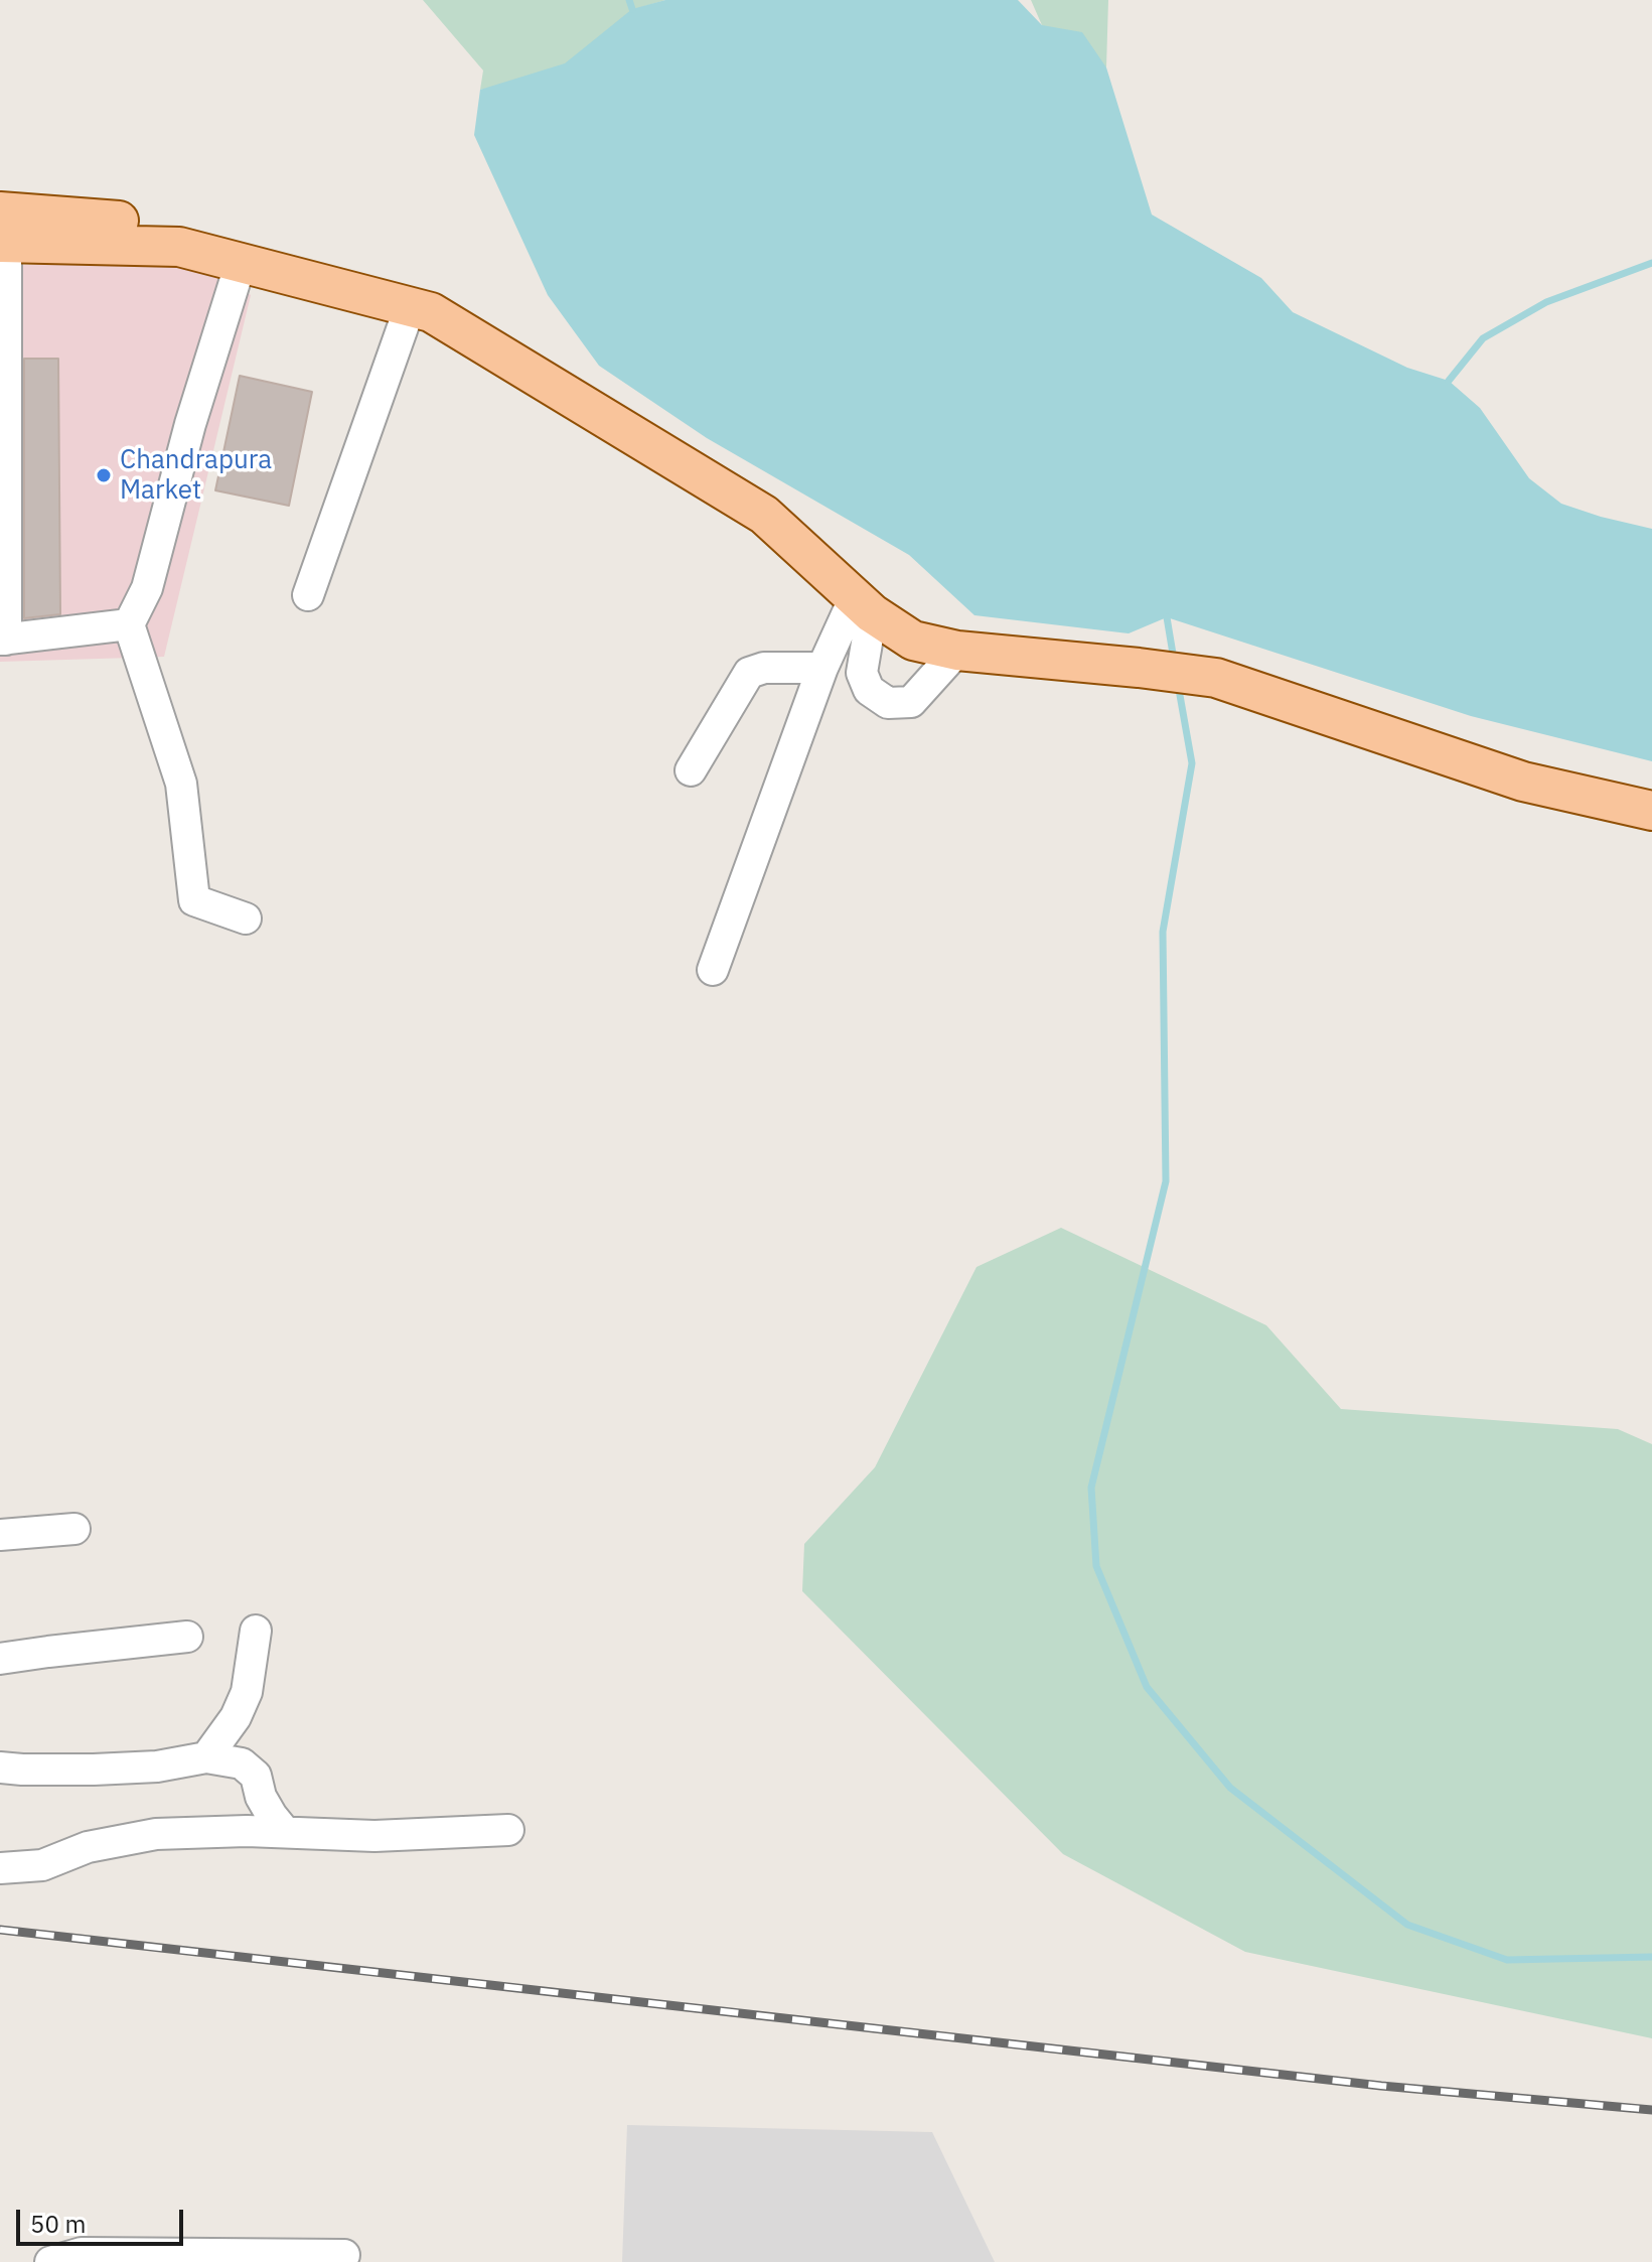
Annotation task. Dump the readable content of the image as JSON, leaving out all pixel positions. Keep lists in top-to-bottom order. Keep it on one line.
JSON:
{"places":["Chandrapura Market"],"scale_bar":"50 m"}
